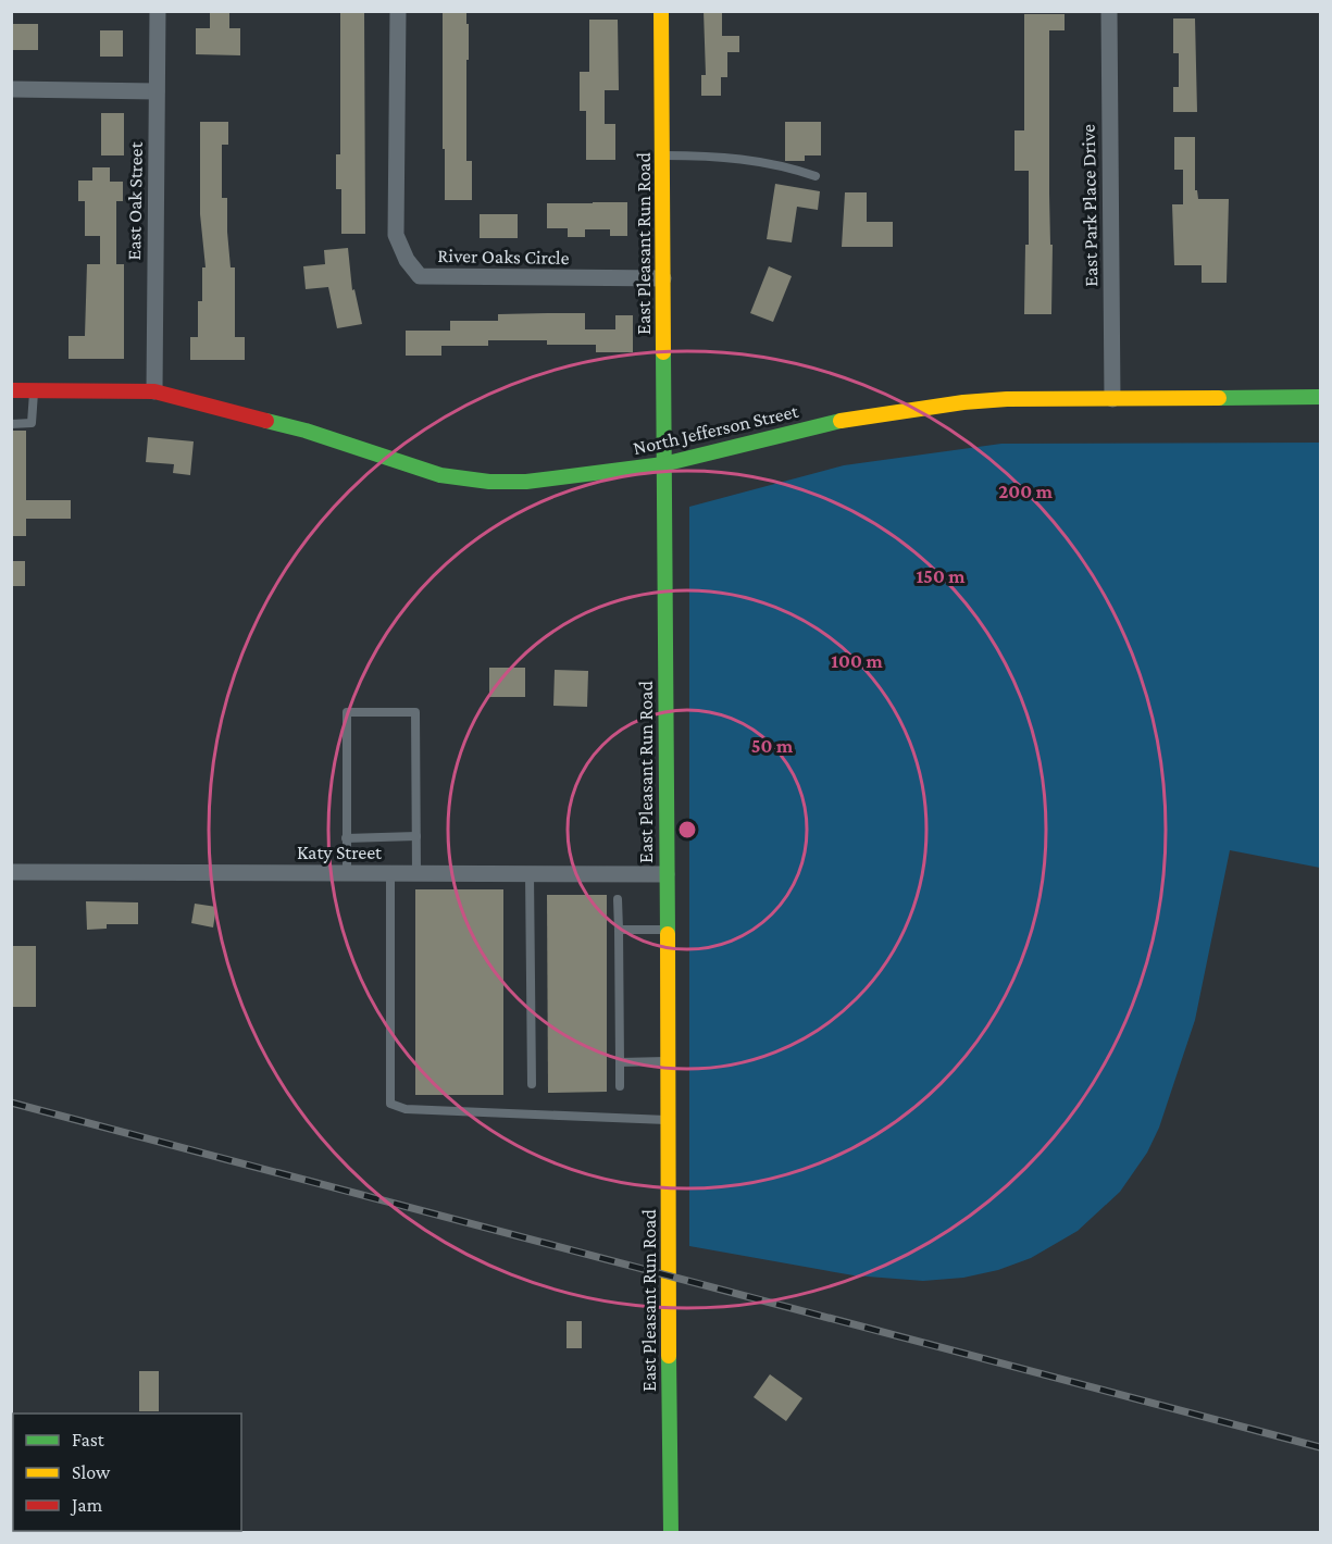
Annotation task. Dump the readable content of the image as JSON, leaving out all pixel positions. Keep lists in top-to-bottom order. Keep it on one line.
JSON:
{"streets":{"main road":["East Pleasant Run Road","North Jefferson Street"],"street":["East Oak Street","East Park Place Drive","River Oaks Circle","Katy Street"]},"crossings":[["East Oak Street","North Jefferson Street"],["East Park Place Drive","North Jefferson Street"],["East Pleasant Run Road","River Oaks Circle"],["East Pleasant Run Road","North Jefferson Street"],["East Pleasant Run Road","Katy Street"]],"legend":["Fast","Slow","Jam"],"rings":["200 m","150 m","100 m","50 m"]}
